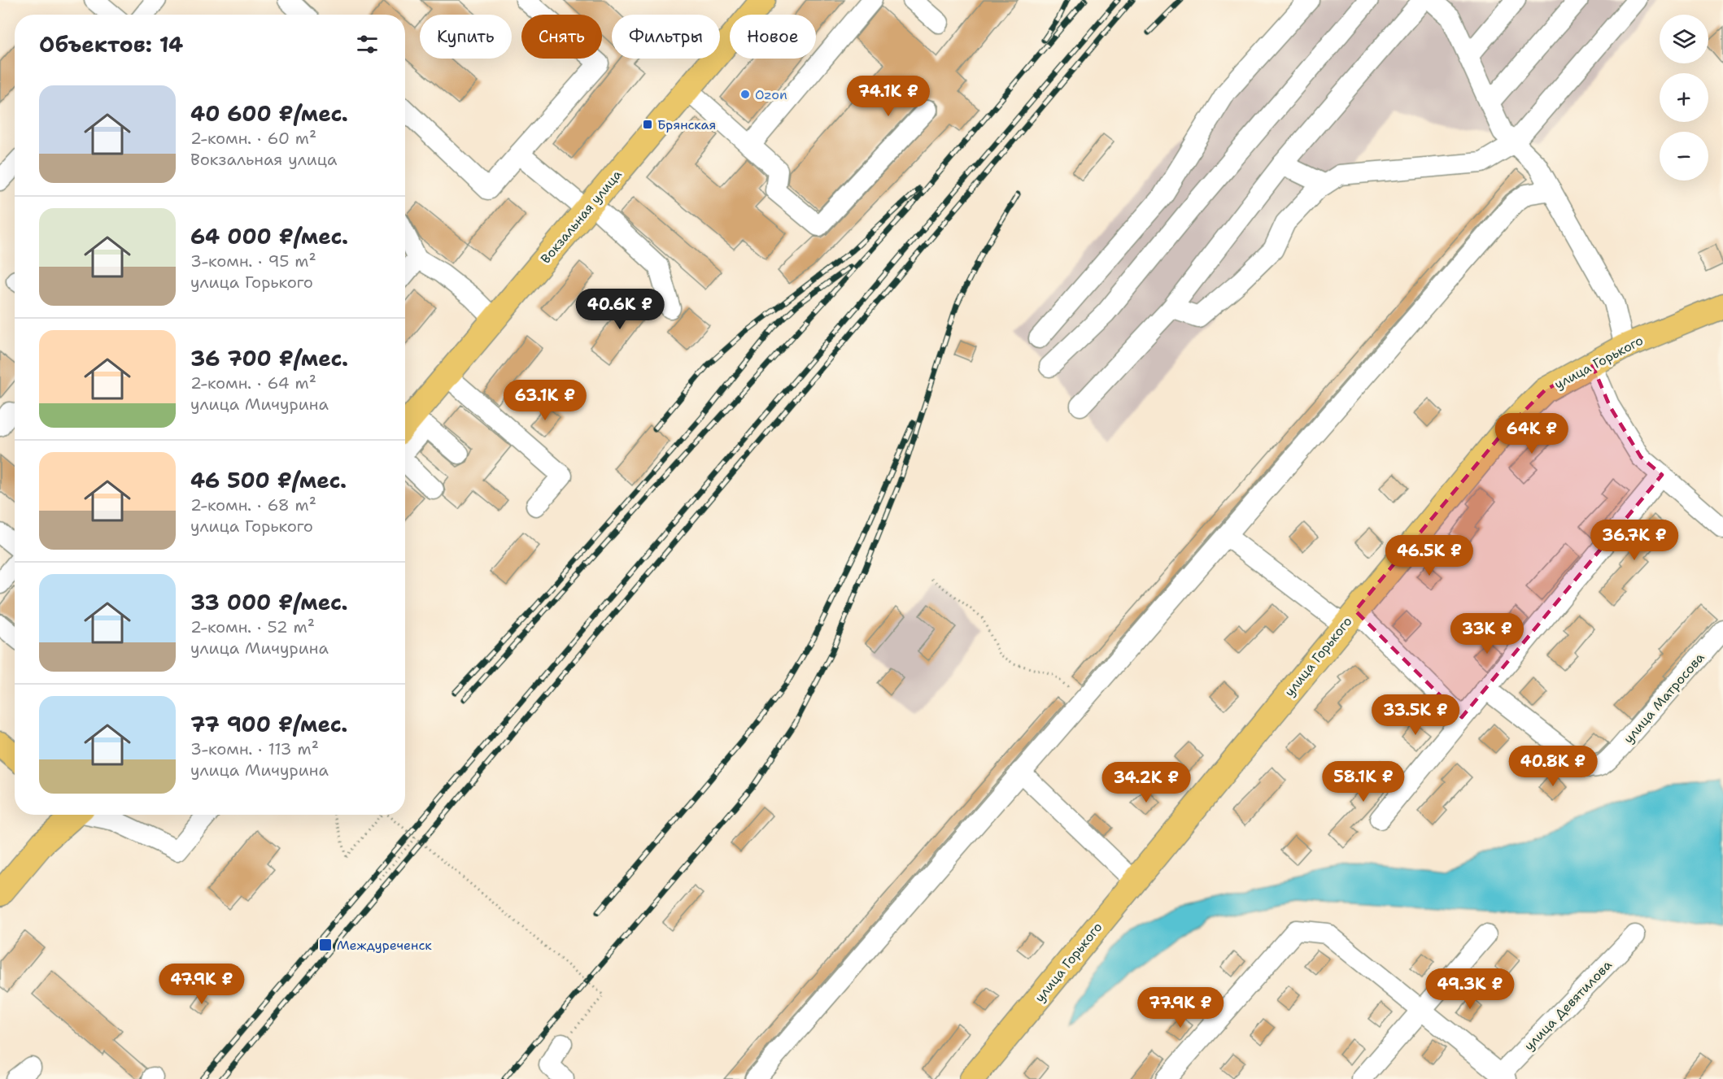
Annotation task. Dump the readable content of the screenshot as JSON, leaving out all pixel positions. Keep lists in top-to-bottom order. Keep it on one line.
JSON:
{"streets":{"main road":["Вокзальная улица","улица Горького"],"street":["улица Матросова","улица Девятилова"]},"places":{"other":["Ozon"],"transit":["Брянская","Междуреченск"]},"page":{"map_buttons":["+","−"],"chip":["Купить","Снять","Фильтры","Новое"],"heading":"Объектов: 14","list":[{"name":"40 600 ₽/мес.","note":"2-комн. · 60 m² · Вокзальная улица"},{"name":"64 000 ₽/мес.","note":"3-комн. · 95 m² · улица Горького"},{"name":"36 700 ₽/мес.","note":"2-комн. · 64 m² · улица Мичурина"},{"name":"46 500 ₽/мес.","note":"2-комн. · 68 m² · улица Горького"},{"name":"33 000 ₽/мес.","note":"2-комн. · 52 m² · улица Мичурина"},{"name":"77 900 ₽/мес.","note":"3-комн. · 113 m² · улица Мичурина"}],"price":["74.1K ₽","40.6K ₽","63.1K ₽","64K ₽","36.7K ₽","46.5K ₽","33K ₽","33.5K ₽","40.8K ₽","58.1K ₽","34.2K ₽","47.9K ₽","49.3K ₽","77.9K ₽"]}}
